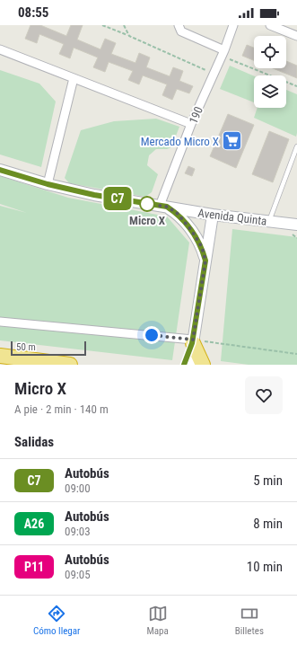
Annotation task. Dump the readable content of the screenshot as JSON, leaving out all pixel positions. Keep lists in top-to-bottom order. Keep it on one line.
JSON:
{"streets":{"main road":["Avenida Quinta"],"street":["190"]},"crossings":[["190","Avenida Quinta"]],"places":{"supermarket":["Mercado Micro X"],"other":["Micro X"]},"lines":["bus line C7"],"scale_bar":"50 m","page":{"status":"08:55","on_map":"C7","scale":"50 m","heading":[["Micro X","A pie · 2 min · 140 m"],"Salidas"],"list":[{"mark":"C7","name":"Autobús","note":"09:00","value":"5 min"},{"mark":"A26","name":"Autobús","note":"09:03","value":"8 min"},{"mark":"P11","name":"Autobús","note":"09:05","value":"10 min"}],"tabs":["Cómo llegar","Mapa","Billetes"]}}
